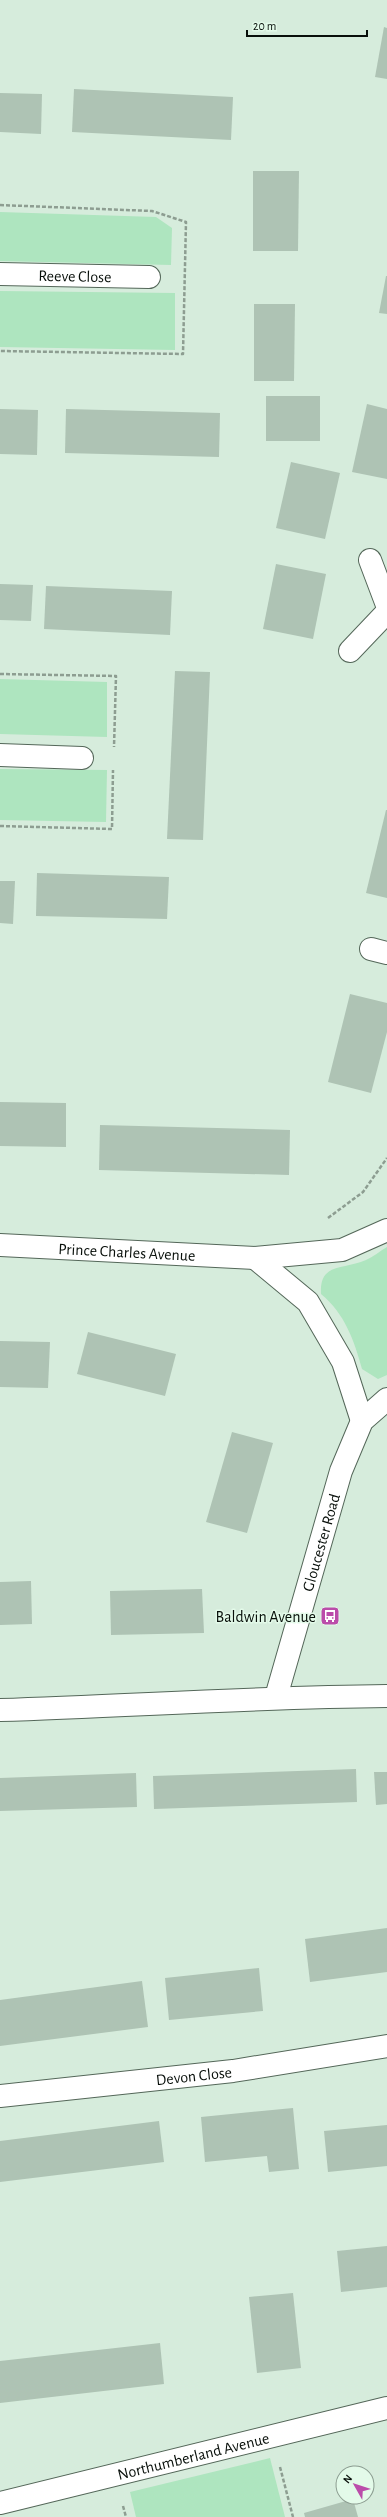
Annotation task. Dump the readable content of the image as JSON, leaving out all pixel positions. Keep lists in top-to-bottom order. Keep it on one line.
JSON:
{"streets":{"street":["Reeve Close","Prince Charles Avenue","Gloucester Road","Devon Close","Northumberland Avenue"]},"places":{"bus stop":["Baldwin Avenue"]},"scale_bar":"20 m","north":"top left"}
